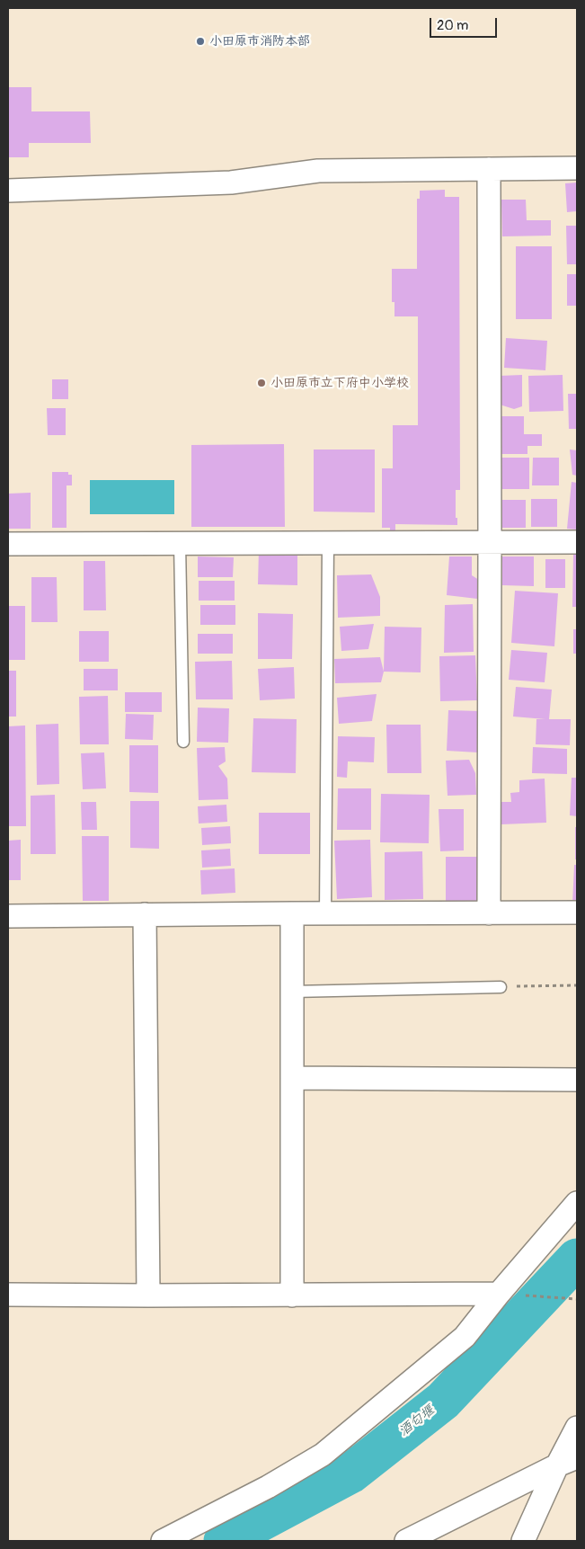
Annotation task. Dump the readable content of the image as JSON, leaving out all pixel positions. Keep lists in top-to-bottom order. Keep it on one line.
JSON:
{"water":["酒匂堰"],"places":["小田原市消防本部","小田原市立下府中小学校"],"scale_bar":"20 m"}
